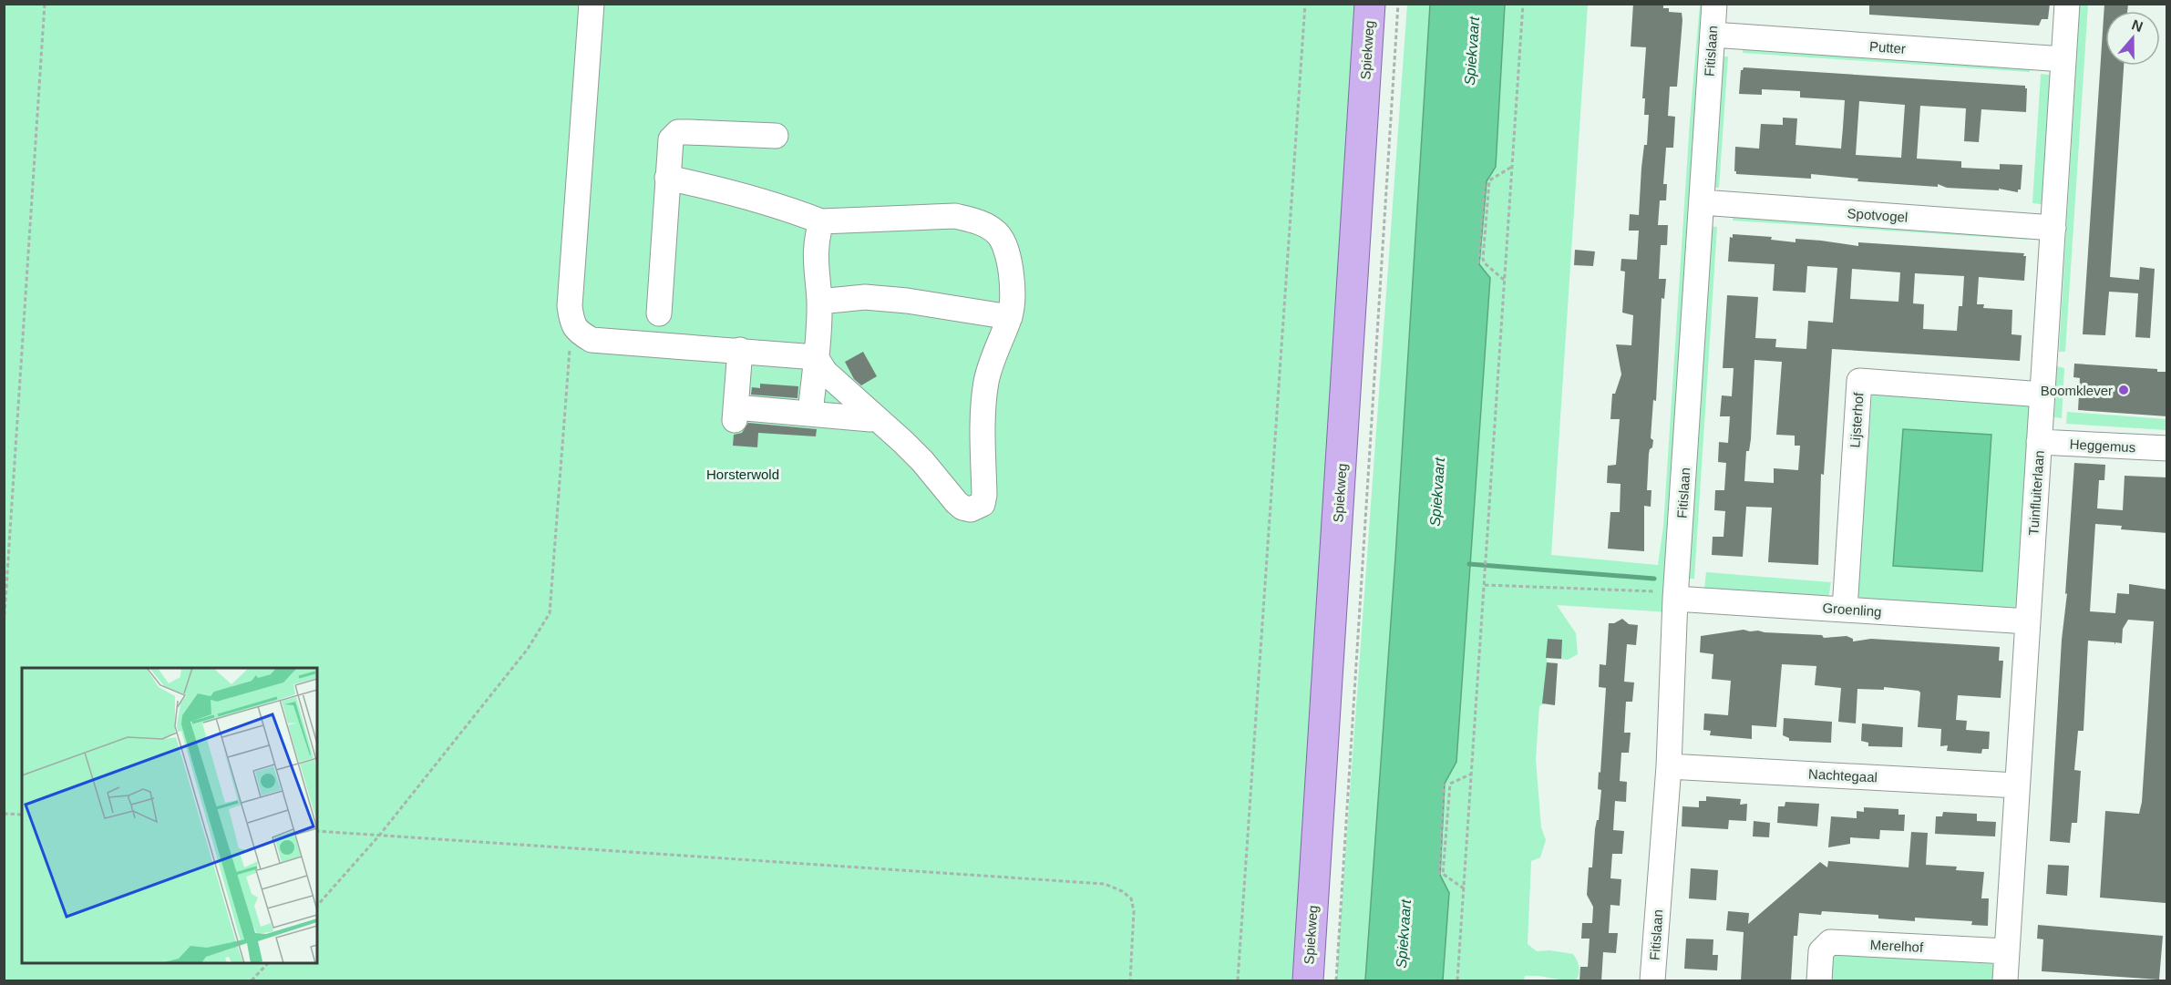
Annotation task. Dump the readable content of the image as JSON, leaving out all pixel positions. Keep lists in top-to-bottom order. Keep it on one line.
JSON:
{"streets":{"main road":["Spiekweg"],"street":["Putter","Fitislaan","Spotvogel","Lijsterhof","Heggemus","Tuinfluiterlaan","Groenling","Nachtegaal","Merelhof"]},"crossings":[["Putter","Fitislaan"],["Putter","Tuinfluiterlaan"],["Fitislaan","Spotvogel"],["Fitislaan","Groenling"],["Fitislaan","Nachtegaal"],["Spotvogel","Tuinfluiterlaan"],["Lijsterhof","Tuinfluiterlaan"],["Lijsterhof","Groenling"],["Heggemus","Tuinfluiterlaan"],["Tuinfluiterlaan","Groenling"],["Tuinfluiterlaan","Nachtegaal"],["Tuinfluiterlaan","Merelhof"]],"water":["Spiekvaart"],"parks":["Horsterwold"],"places":["Boomklever"],"north":"top"}
